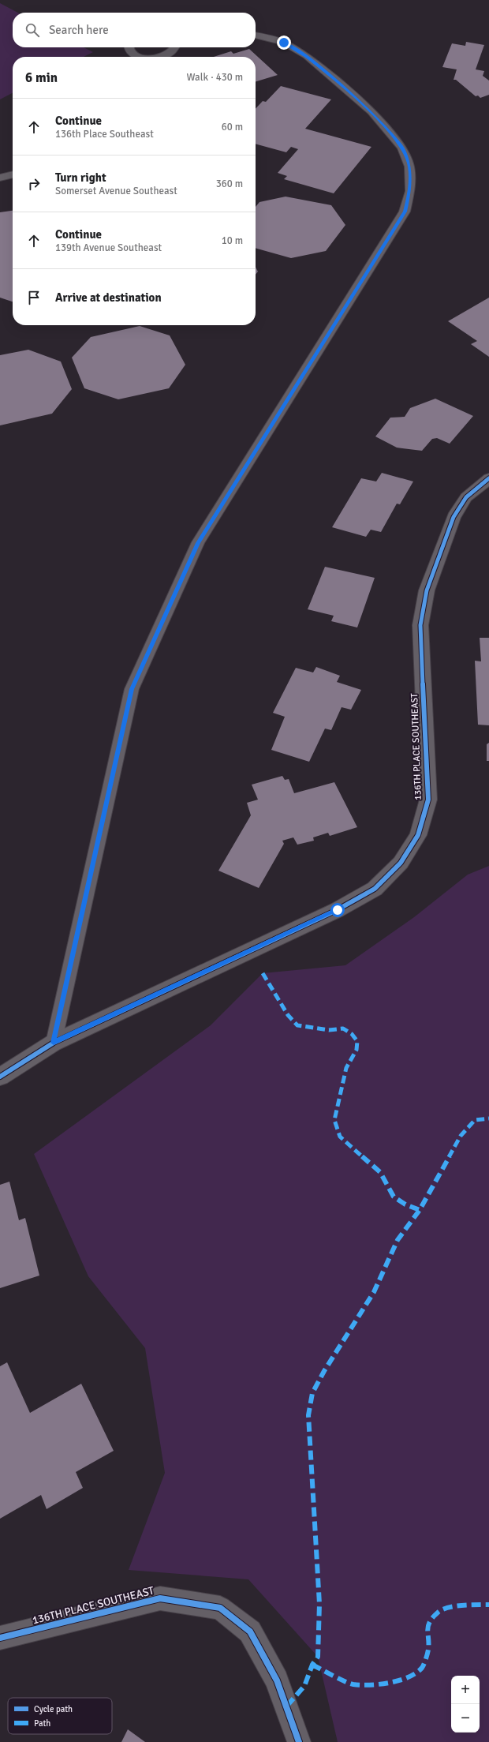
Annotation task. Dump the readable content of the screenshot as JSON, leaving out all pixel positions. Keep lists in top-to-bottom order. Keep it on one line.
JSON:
{"streets":{"street":["136TH PLACE SOUTHEAST"]},"legend":["Cycle path","Path"],"page":{"search":"Search here","heading":["6 min","Walk · 430 m"],"list":[["Continue","136th Place Southeast","60 m"],["Turn right","Somerset Avenue Southeast","360 m"],["Continue","139th Avenue Southeast","10 m"],"Arrive at destination"],"map_buttons":["+","−"]}}
